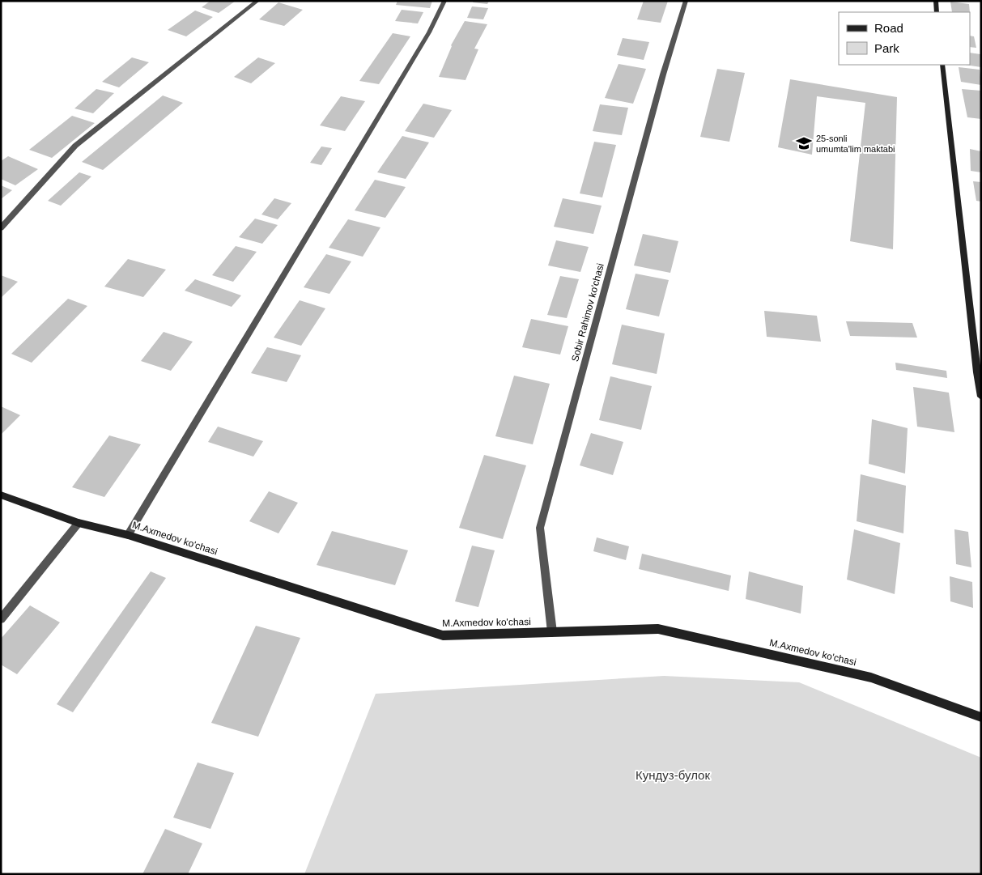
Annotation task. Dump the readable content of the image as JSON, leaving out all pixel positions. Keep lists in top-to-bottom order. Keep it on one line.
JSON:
{"streets":{"main road":["M.Axmedov ko'chasi"],"street":["Sobir Rahimov ko'chasi"]},"crossings":[["Sobir Rahimov ko'chasi","M.Axmedov ko'chasi"]],"parks":["Кундуз-булок"],"places":{"school or university":["25-sonli umumta'lim maktabi"]},"legend":["Road","Park"]}
